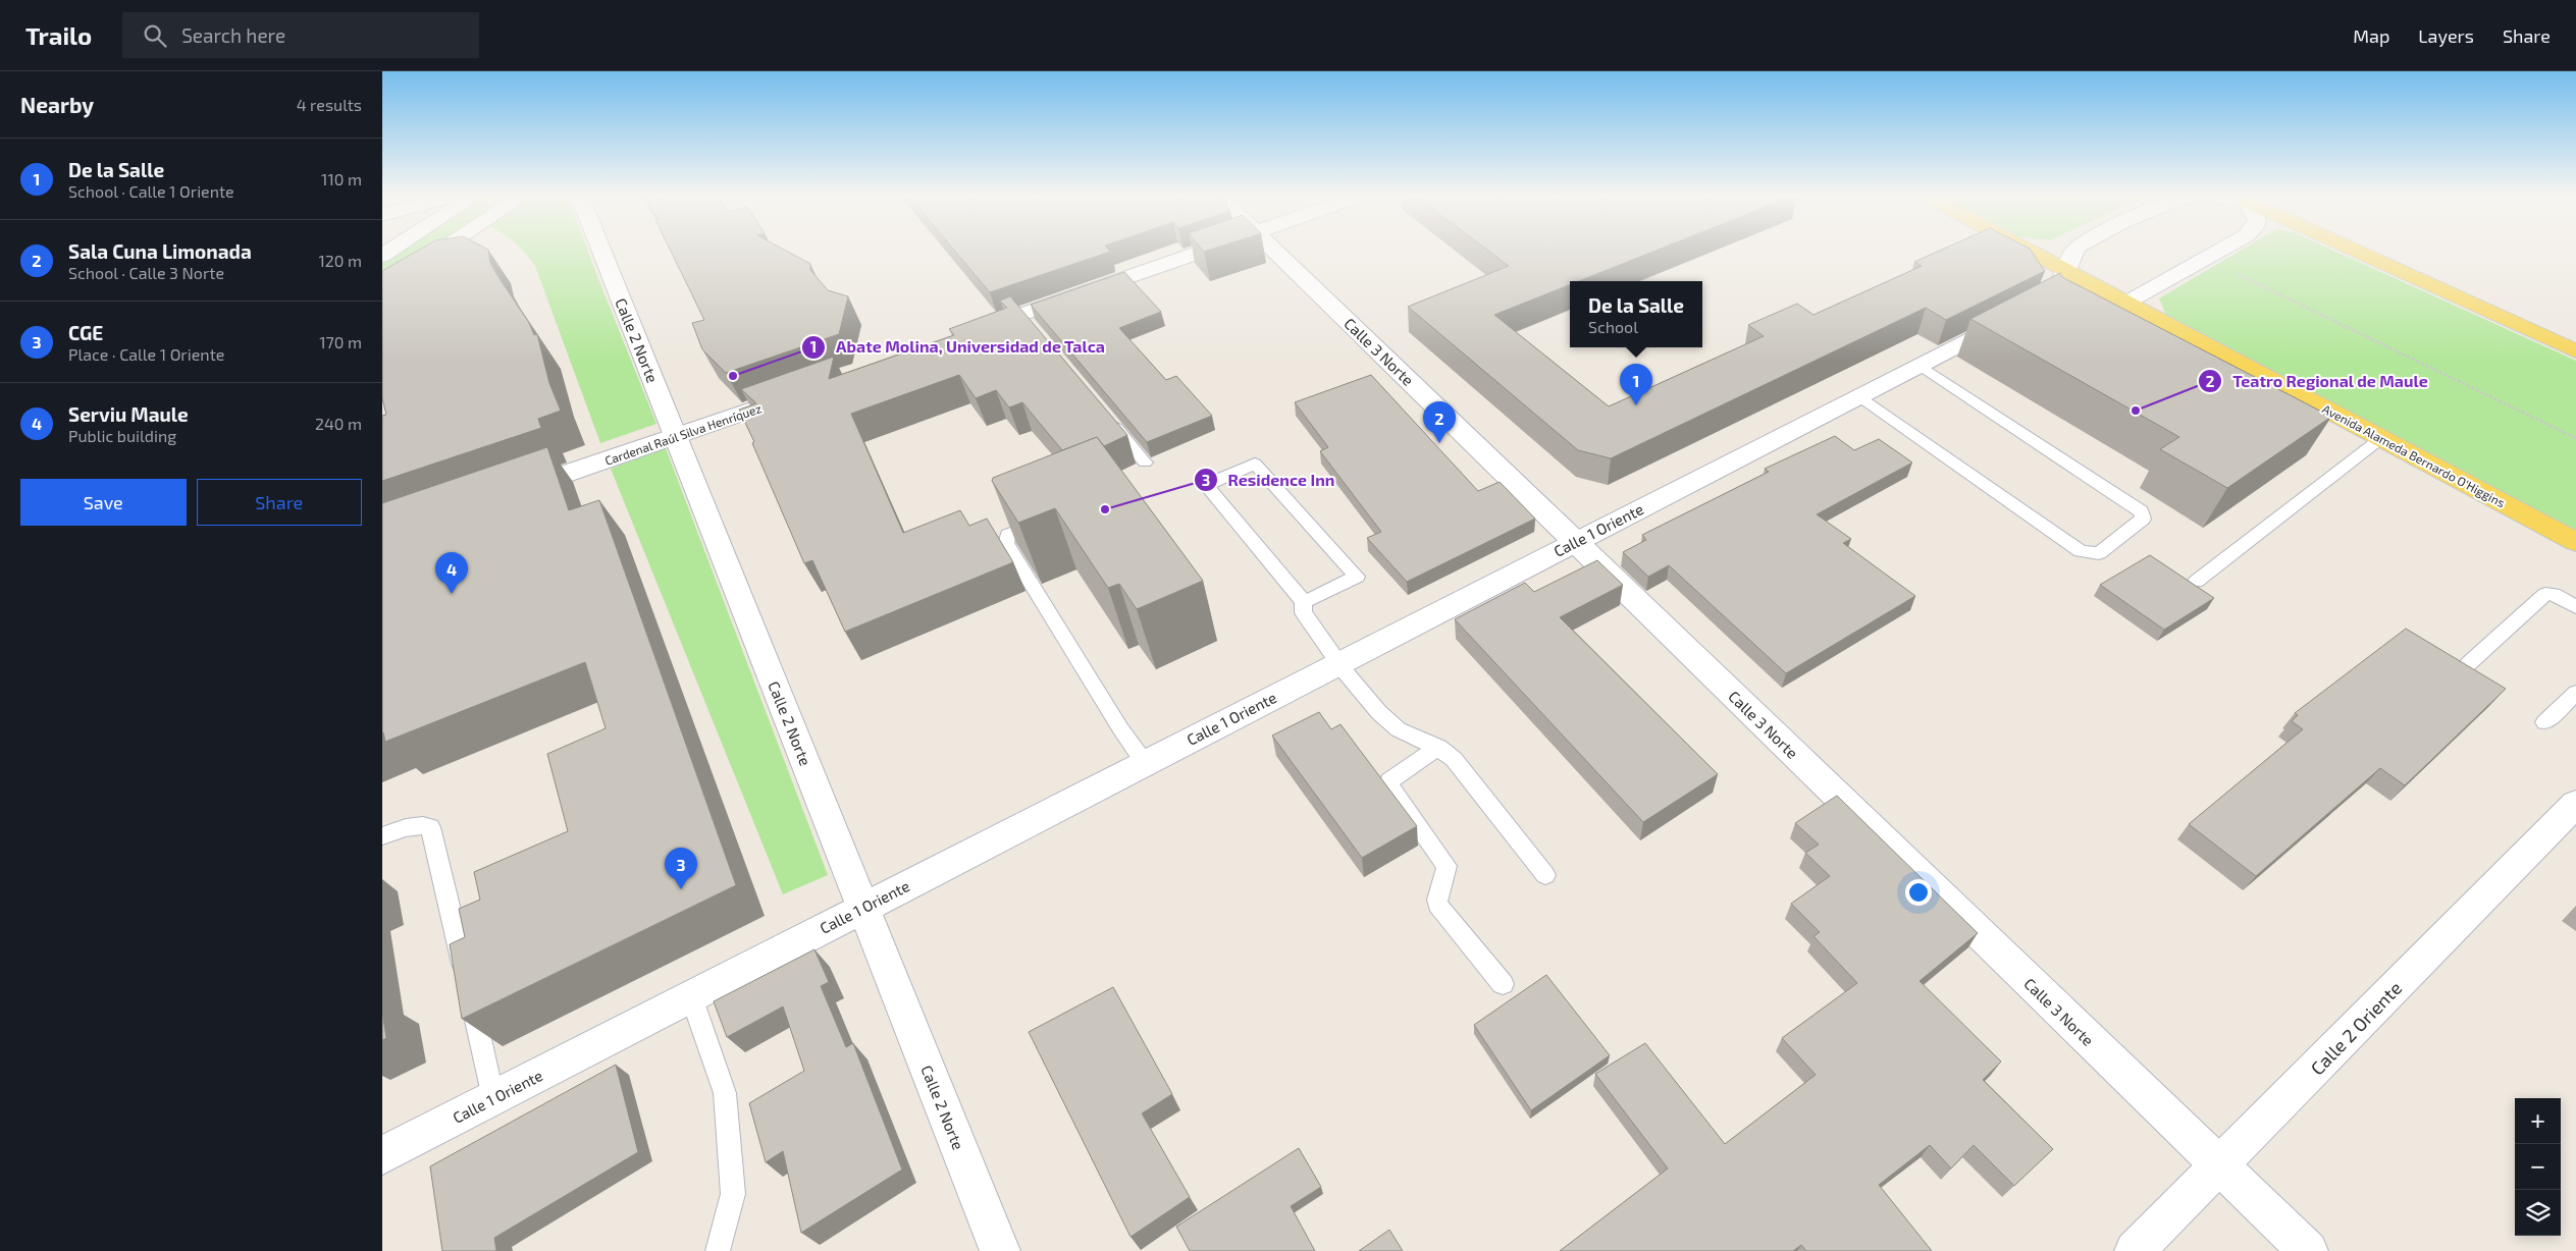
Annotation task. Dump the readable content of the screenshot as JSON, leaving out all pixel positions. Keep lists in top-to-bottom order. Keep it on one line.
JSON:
{"streets":{"main road":["Calle 2 Norte","Calle 3 Norte","Cardenal Raúl Silva Henríquez","Avenida Alameda Bernardo O'Higgins","Calle 1 Oriente","Calle 2 Oriente"]},"crossings":[["Calle 2 Norte","Cardenal Raúl Silva Henríquez"],["Calle 2 Norte","Calle 1 Oriente"],["Calle 3 Norte","Calle 1 Oriente"],["Calle 3 Norte","Calle 2 Oriente"],["Avenida Alameda Bernardo O'Higgins","Calle 1 Oriente"]],"places":["Abate Molina, Universidad de Talca","Teatro Regional de Maule","Residence Inn"],"page":{"header":"Trailo","search":"Search here","nav":["Map","Layers","Share"],"heading":["Nearby","4 results"],"list":[{"mark":"1","name":"De la Salle","note":"School · Calle 1 Oriente","value":"110 m"},{"mark":"2","name":"Sala Cuna Limonada","note":"School · Calle 3 Norte","value":"120 m"},{"mark":"3","name":"CGE","note":"Place · Calle 1 Oriente","value":"170 m"},{"mark":"4","name":"Serviu Maule","note":"Public building","value":"240 m"}],"popup":["De la Salle","School"],"pins":["1","2","4","3"],"buttons":["Save","Share"],"map_buttons":["+","−"]}}
